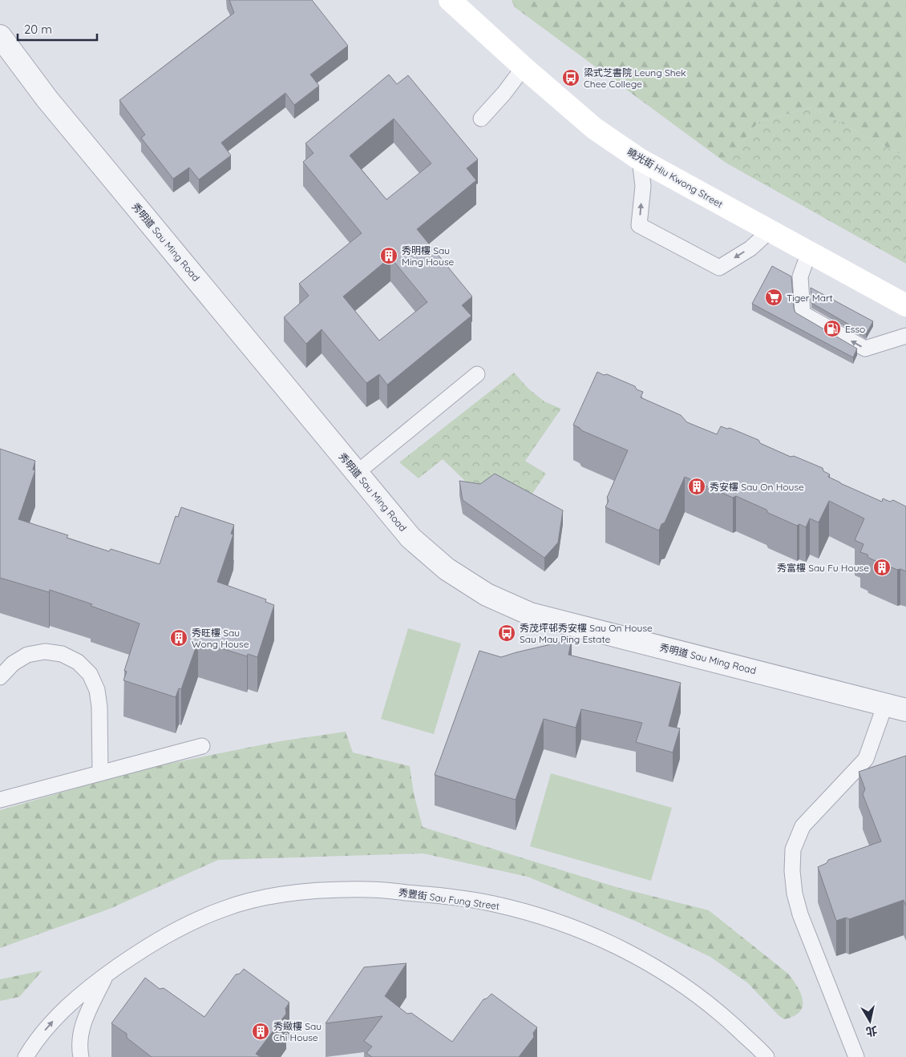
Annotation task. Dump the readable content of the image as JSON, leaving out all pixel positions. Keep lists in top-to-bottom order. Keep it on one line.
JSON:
{"streets":{"main road":["曉光街 Hiu Kwong Street"],"street":["秀明道 Sau Ming Road"],"lane":["秀豐街 Sau Fung Street"]},"places":{"bus stop":["梁式芝書院 Leung Shek Chee College","秀茂坪邨秀安樓 Sau On House Sau Mau Ping Estate"],"building":["秀明樓 Sau Ming House","秀安樓 Sau On House","秀富樓 Sau Fu House","秀旺樓 Sau Wong House","秀緻樓 Sau Chi House"],"supermarket":["Tiger Mart"],"fuel station":["Esso"]},"scale_bar":"20 m","north":"bottom"}
